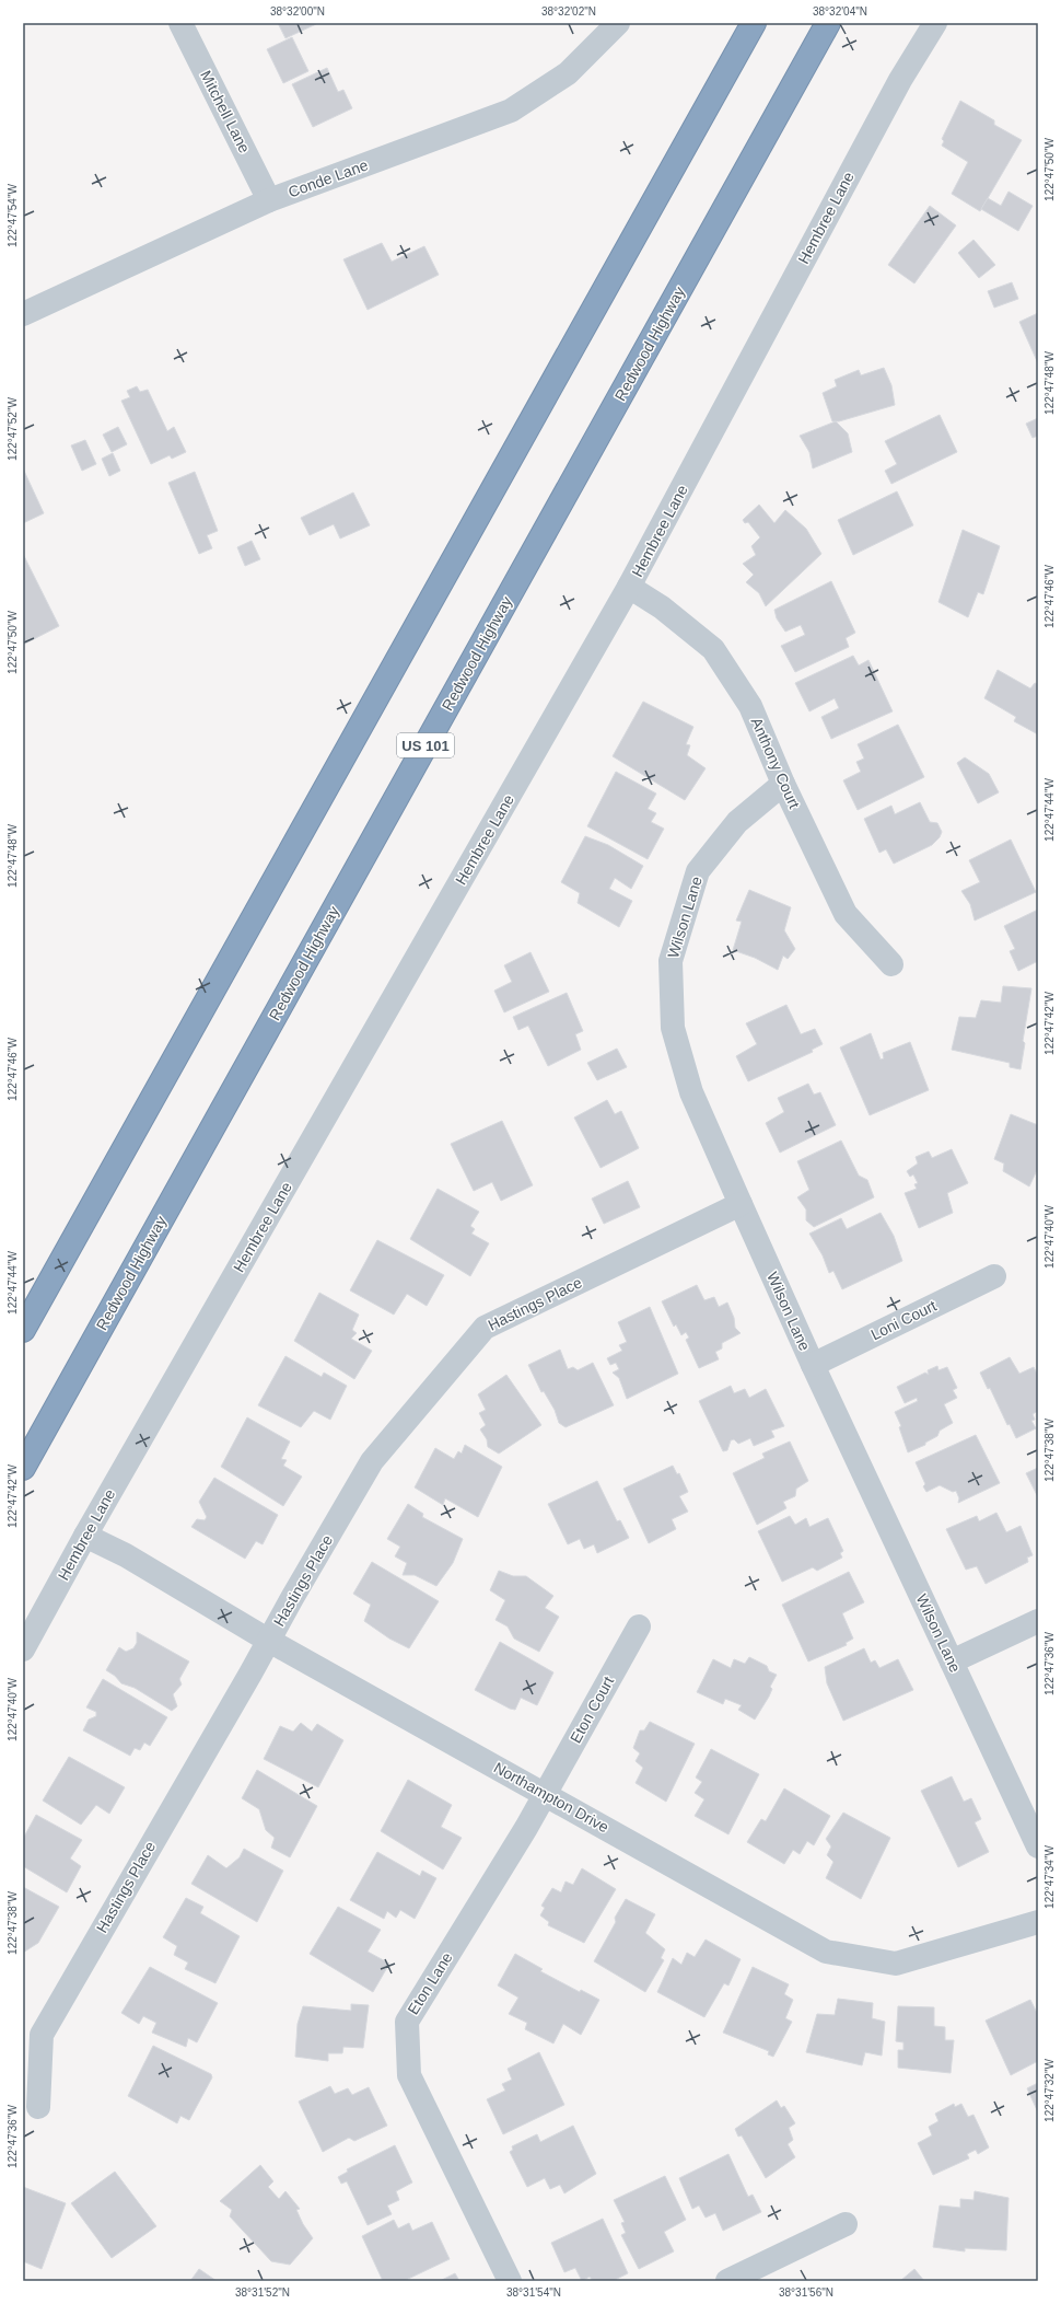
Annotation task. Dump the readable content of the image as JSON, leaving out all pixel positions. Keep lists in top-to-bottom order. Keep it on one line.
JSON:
{"streets":{"highway":["Redwood Highway","US 101"],"street":["Mitchell Lane","Conde Lane","Hembree Lane","Anthony Court","Wilson Lane","Hastings Place","Loni Court","Eton Court","Northampton Drive","Eton Lane"]},"crossings":[["Mitchell Lane","Conde Lane"],["Hembree Lane","Anthony Court"],["Hembree Lane","Northampton Drive"],["Anthony Court","Wilson Lane"],["Wilson Lane","Hastings Place"],["Wilson Lane","Loni Court"],["Hastings Place","Northampton Drive"],["Eton Court","Northampton Drive"],["Eton Court","Eton Lane"],["Northampton Drive","Eton Lane"]],"coordinates":["38°32'00\"N","38°32'02\"N","38°32'04\"N","122°47'50\"W","122°47'54\"W","122°47'48\"W","122°47'52\"W","122°47'46\"W","122°47'44\"W","122°47'42\"W","122°47'40\"W","122°47'38\"W","122°47'36\"W","122°47'34\"W","122°47'32\"W","38°31'52\"N","38°31'54\"N","38°31'56\"N"]}
